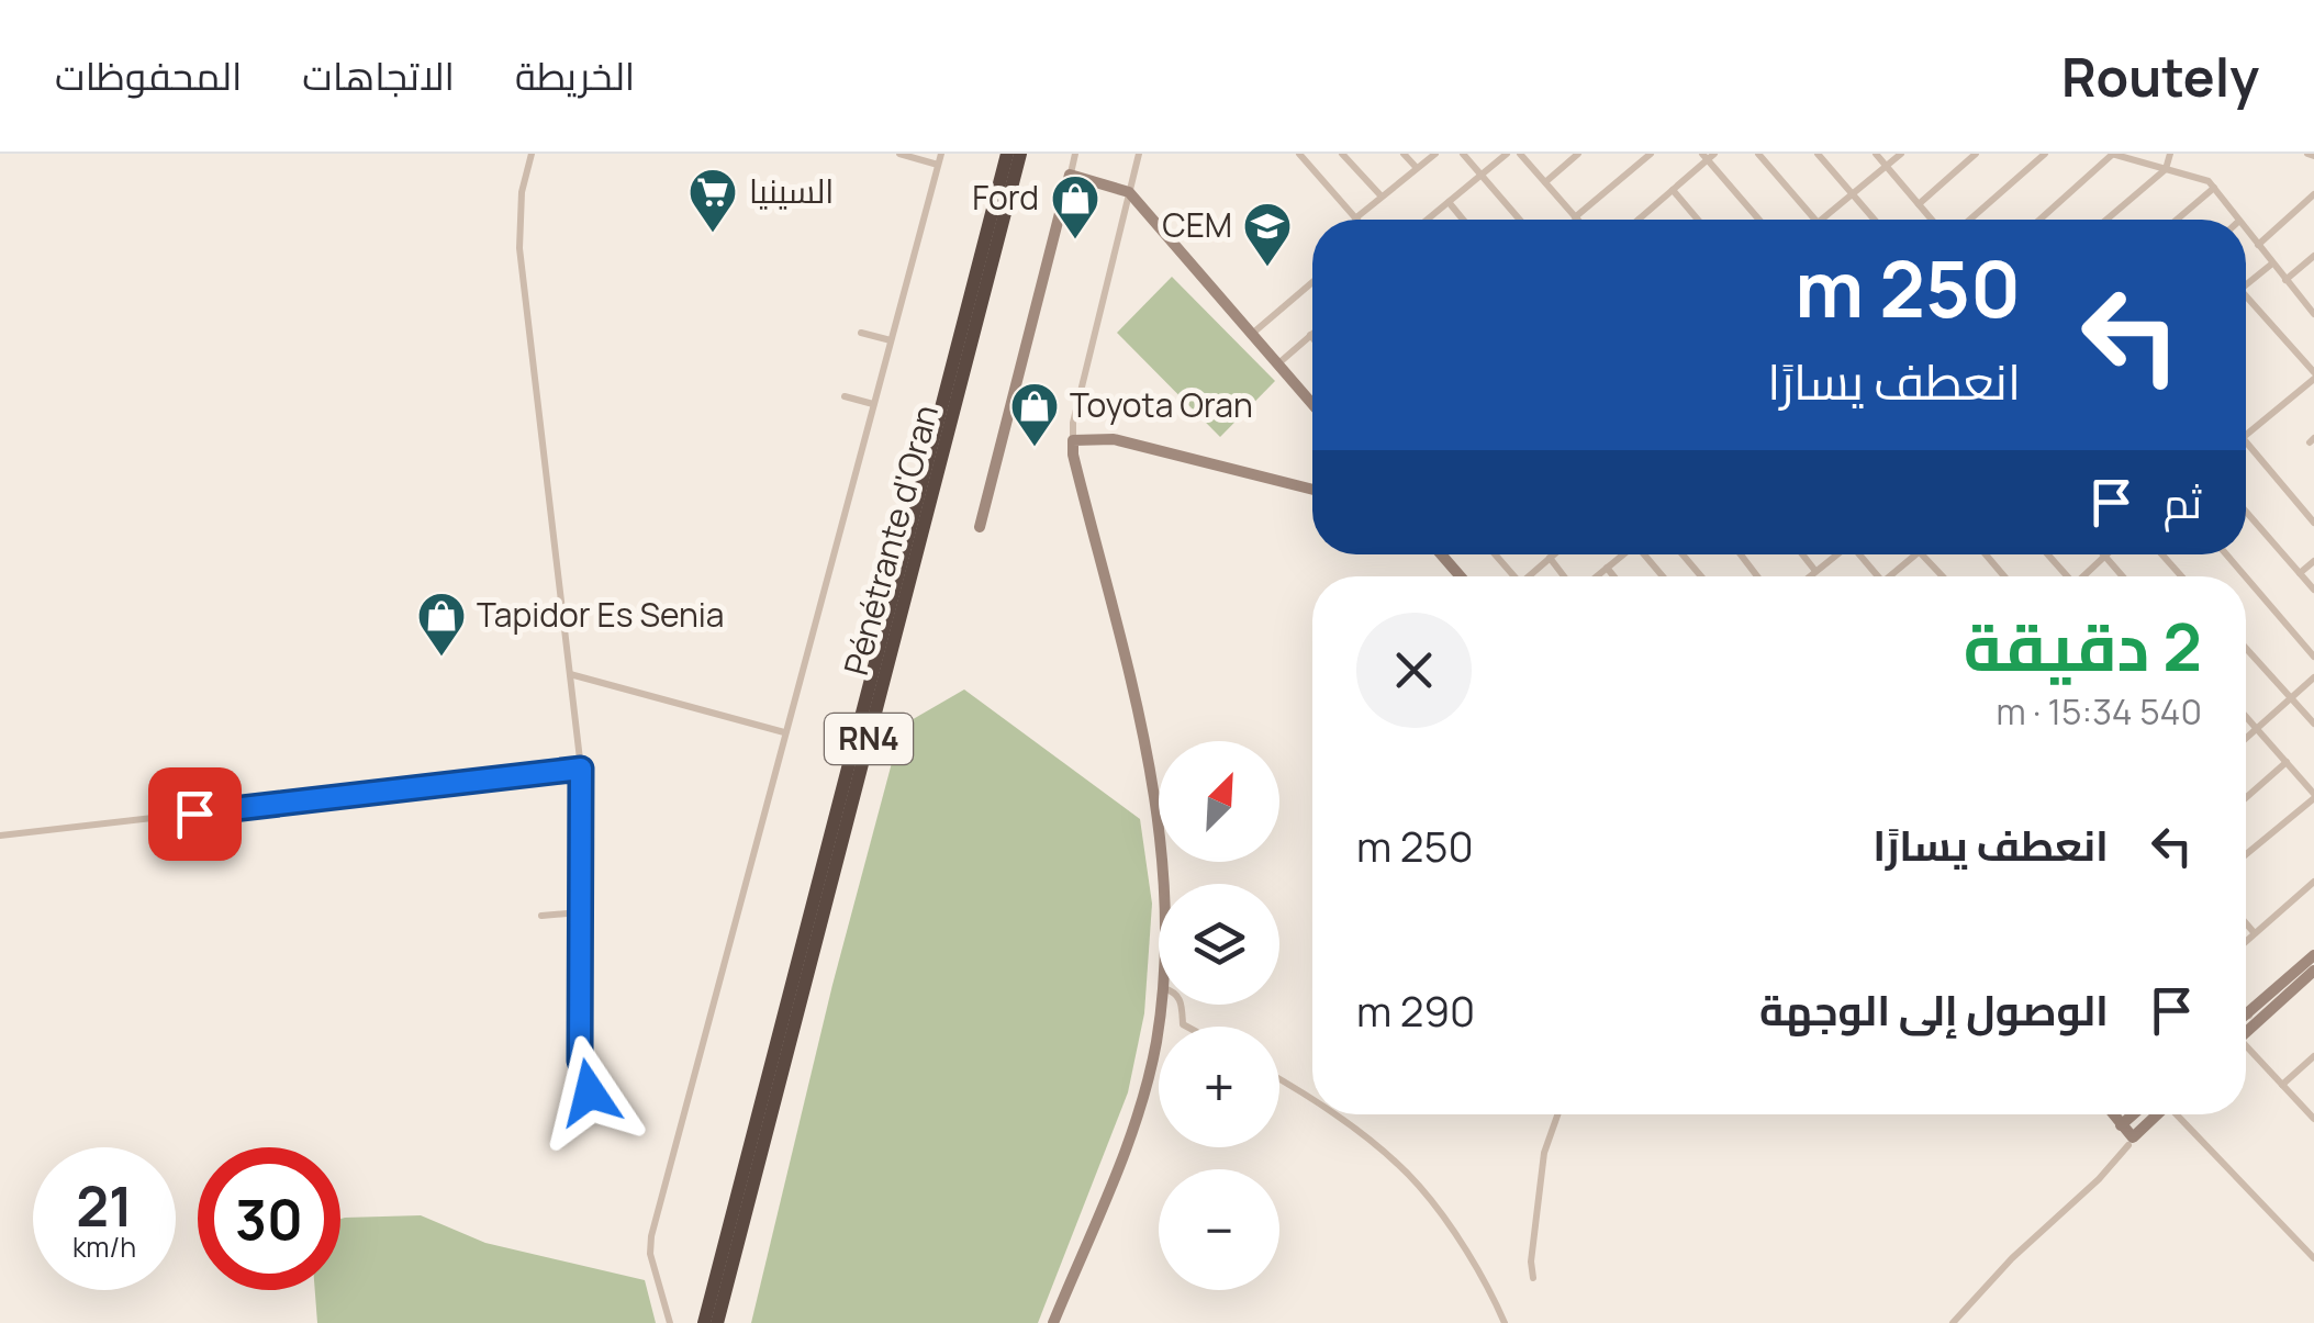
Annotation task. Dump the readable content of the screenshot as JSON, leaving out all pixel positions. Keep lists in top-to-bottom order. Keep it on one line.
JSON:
{"streets":{"highway":["Pénétrante d'Oran","RN4"]},"places":{"supermarket":["السينيا"],"shop":["Ford","Toyota Oran","Tapidor Es Senia"],"school or university":["CEM"]},"north":"top right","page":{"header":"Routely","nav":["الخريطة","الاتجاهات","المحفوظات"],"turn":["250 m","انعطف يسارًا"],"then":"ثم","heading":["2 دقيقة","540 m · 15:34"],"map_buttons":["+","−"],"list":[{"name":"انعطف يسارًا","value":"250 m"},{"name":"الوصول إلى الوجهة","value":"290 m"}],"speed":"21 km/h","limit":"30"}}
